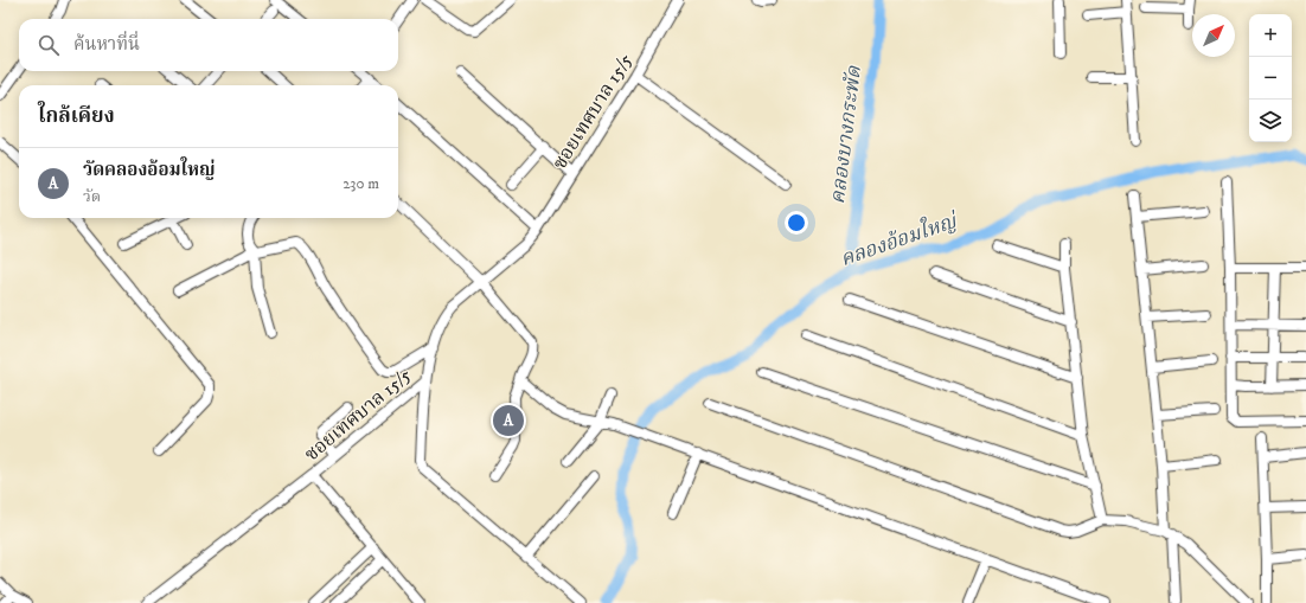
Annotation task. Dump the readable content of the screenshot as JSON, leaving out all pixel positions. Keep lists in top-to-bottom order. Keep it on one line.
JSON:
{"streets":{"street":["ซอยเทศบาล 15/5"]},"water":["คลองบางกระพัด","คลองอ้อมใหญ่"],"north":"top right","page":{"map_buttons":["+","−"],"search":"ค้นหาที่นี่","heading":"ใกล้เคียง","list":[{"mark":"A","name":"วัดคลองอ้อมใหญ่","note":"วัด","value":"230 m"}],"pins":"A"}}
